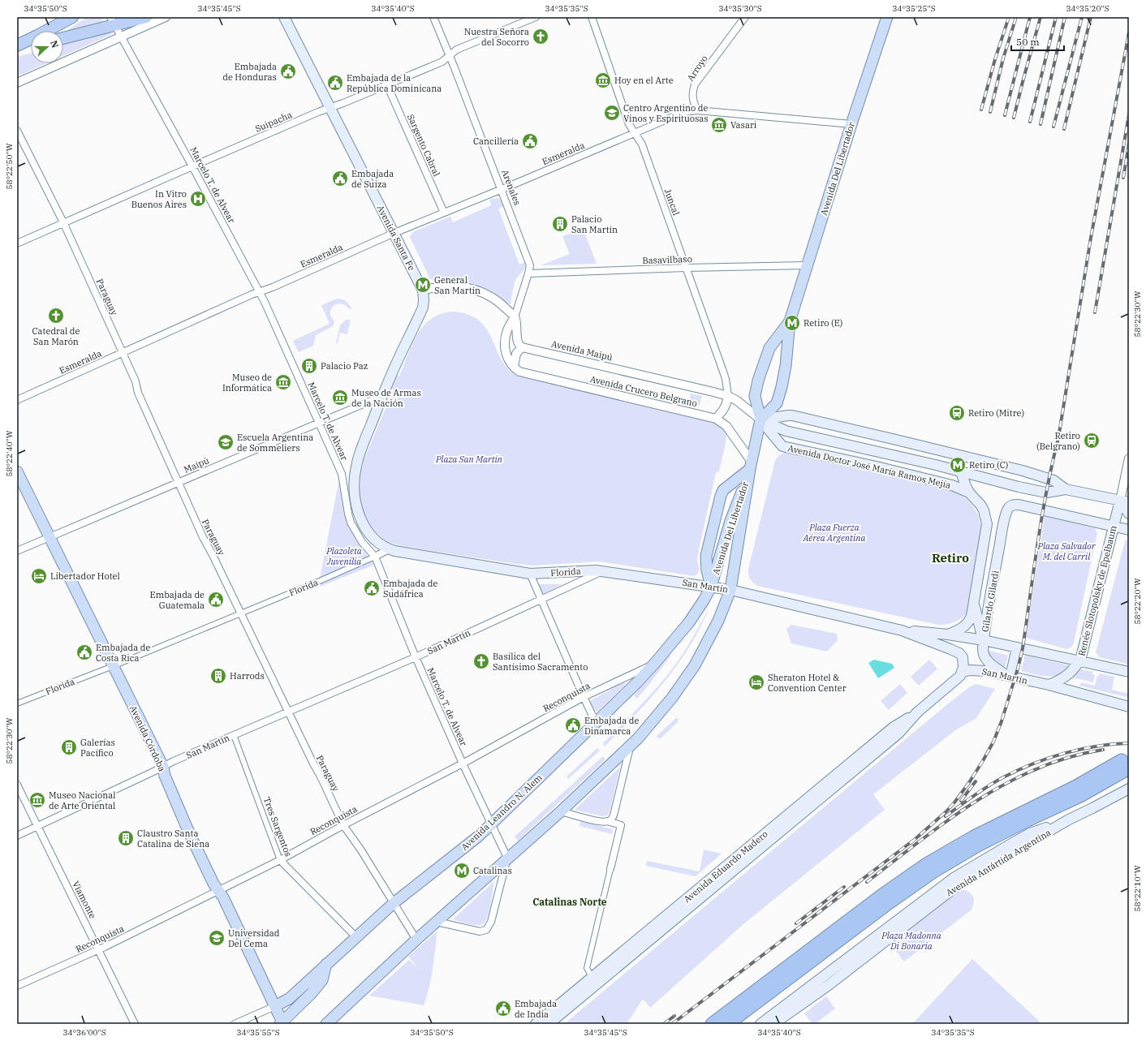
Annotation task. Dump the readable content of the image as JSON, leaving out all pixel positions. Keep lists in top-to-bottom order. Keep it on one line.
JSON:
{"streets":{"main road":["Avenida Del Libertador","Avenida Santa Fe","Avenida Doctor José María Ramos Mejía","Florida","San Martín","Renée Slotopolsky de Epelbaum","Gilardo Gilardi","Avenida Córdoba","Avenida Leandro N. Alem","Avenida Antártida Argentina","Avenida Eduardo Madero"],"street":["Arroyo","Suipacha","Sargento Cabral","Esmeralda","Marcelo T. de Alvear","Arenales","Juncal","Basavilbaso","Paraguay","Avenida Maipú","Avenida Crucero Belgrano","Maipú","Reconquista","Tres Sargentos","Viamonte"]},"crossings":[["Suipacha","Sargento Cabral"],["Suipacha","Marcelo T. de Alvear"],["Suipacha","Arenales"],["Suipacha","Avenida Santa Fe"],["Suipacha","Paraguay"],["Sargento Cabral","Esmeralda"],["Esmeralda","Marcelo T. de Alvear"],["Esmeralda","Arenales"],["Esmeralda","Juncal"],["Esmeralda","Avenida Santa Fe"],["Esmeralda","Paraguay"],["Avenida Del Libertador","Basavilbaso"],["Avenida Del Libertador","Avenida Maipú"],["Avenida Del Libertador","Avenida Crucero Belgrano"],["Avenida Del Libertador","Avenida Doctor José María Ramos Mejía"],["Avenida Del Libertador","San Martín"],["Avenida Del Libertador","Avenida Leandro N. Alem"],["Marcelo T. de Alvear","Maipú"],["Marcelo T. de Alvear","Florida"],["Marcelo T. de Alvear","San Martín"],["Marcelo T. de Alvear","Reconquista"],["Marcelo T. de Alvear","Avenida Leandro N. Alem"],["Arenales","Basavilbaso"],["Arenales","Avenida Crucero Belgrano"],["Juncal","Basavilbaso"],["Juncal","Avenida Maipú"],["Avenida Santa Fe","Maipú"],["Avenida Santa Fe","Florida"],["Paraguay","Maipú"],["Paraguay","Florida"],["Paraguay","San Martín"],["Paraguay","Reconquista"],["Paraguay","Avenida Leandro N. Alem"],["Avenida Maipú","Avenida Doctor José María Ramos Mejía"],["Maipú","Avenida Córdoba"],["Avenida Doctor José María Ramos Mejía","Renée Slotopolsky de Epelbaum"],["Avenida Doctor José María Ramos Mejía","Gilardo Gilardi"],["Florida","San Martín"],["Florida","Avenida Córdoba"],["San Martín","Renée Slotopolsky de Epelbaum"],["San Martín","Gilardo Gilardi"],["San Martín","Avenida Córdoba"],["San Martín","Avenida Leandro N. Alem"],["San Martín","Tres Sargentos"],["San Martín","Avenida Eduardo Madero"],["San Martín","Viamonte"],["Renée Slotopolsky de Epelbaum","Gilardo Gilardi"],["Reconquista","Avenida Córdoba"],["Reconquista","Avenida Leandro N. Alem"],["Reconquista","Tres Sargentos"],["Reconquista","Viamonte"],["Avenida Córdoba","Avenida Leandro N. Alem"],["Avenida Leandro N. Alem","Tres Sargentos"]],"districts":["Retiro","Catalinas Norte"],"parks":["Plaza San Martín","Plaza Fuerza Aérea Argentina","Plaza Salvador M. del Carril","Plazoleta Juvenilia","Plaza Madonna Di Bonaria"],"places":{"church":["Nuestra Señora del Socorro","Catedral de San Marón","Basílica del Santísimo Sacramento"],"public building":["Embajada de Honduras","Embajada de la República Dominicana","Cancillería","Embajada de Suiza","Embajada de Sudáfrica","Embajada de Guatemala","Embajada de Costa Rica","Embajada de Dinamarca","Embajada de India"],"museum":["Hoy en el Arte","Vasari","Museo de Informática","Museo de Armas de la Nación","Museo Nacional de Arte Oriental"],"school or university":["Centro Argentino de Vinos y Espirituosas","Escuela Argentina de Sommeliers","Universidad Del Cema"],"hospital":["In Vitro Buenos Aires"],"building":["Palacio San Martín","Palacio Paz","Harrods","Galerías Pacífico","Claustro Santa Catalina de Siena"],"metro station":["General San Martín","Retiro (E)","Retiro (C)","Catalinas"],"station":["Retiro (Mitre)","Retiro (Belgrano)"],"hotel":["Libertador Hotel","Sheraton Hotel & Convention Center"]},"scale_bar":"50 m","north":"right","coordinates":["34°35'50\"S","34°35'45\"S","34°35'40\"S","34°35'35\"S","34°35'30\"S","34°35'25\"S","34°35'20\"S","58°22'50\"W","58°22'30\"W","58°22'40\"W","58°22'20\"W","58°22'10\"W","34°36'00\"S","34°35'55\"S"]}
